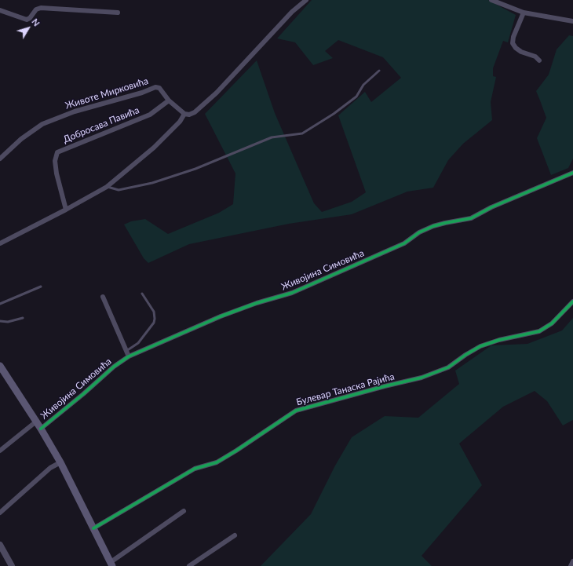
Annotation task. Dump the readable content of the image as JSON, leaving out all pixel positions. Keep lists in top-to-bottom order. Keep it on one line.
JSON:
{"streets":{"street":["Животе Мирковића","Добросава Павића","Живојина Симовића","Булевар Танаска Рајића"]},"crossings":[["Животе Мирковића","Добросава Павића"]],"north":"top right"}
